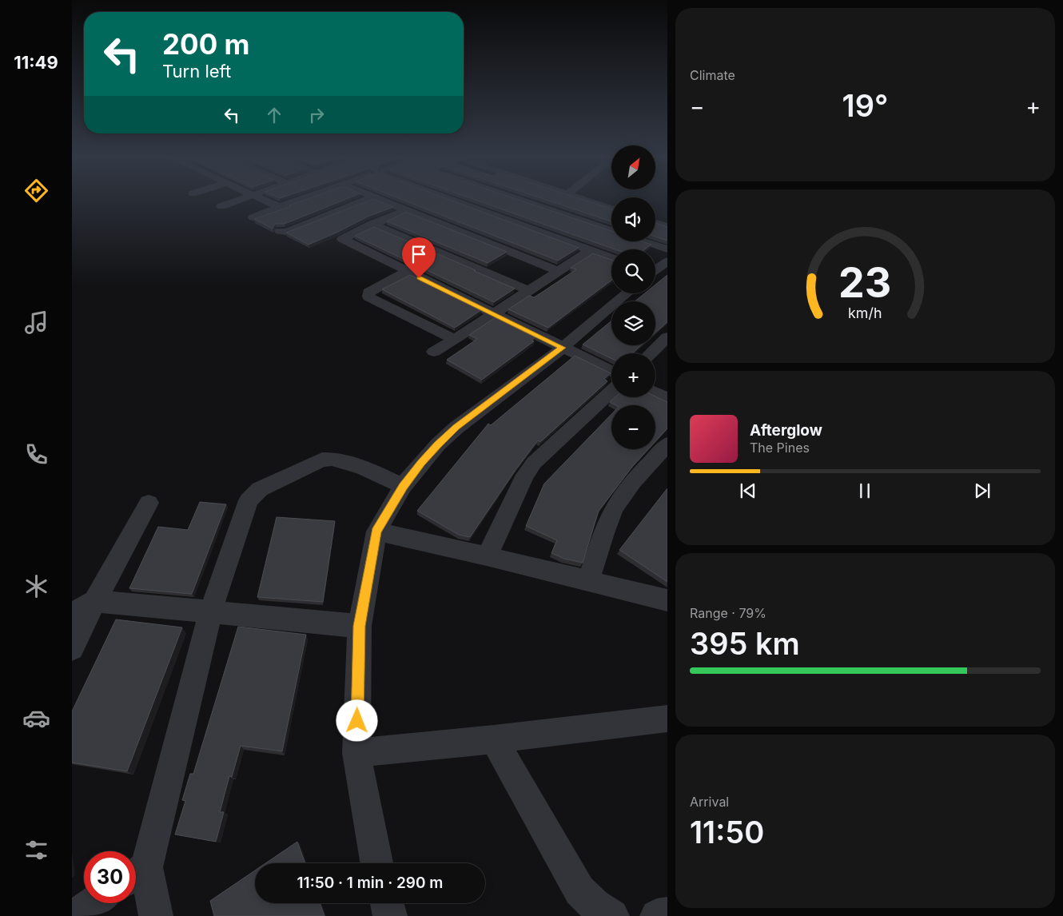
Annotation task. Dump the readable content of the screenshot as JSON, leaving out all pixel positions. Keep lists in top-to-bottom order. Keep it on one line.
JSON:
{"north":"top right","page":{"tabs":"11:49","tile":["Climate",["Range · 79%","395 km"],["Arrival","11:50"]],"turn":["200 m","Turn left"],"heat":["−","19°","+"],"map_buttons":["+","−"],"song":["Afterglow","The Pines"],"limit":"30","trip":"11:50 · 1 min · 290 m","gauge":["23","km/h"]}}
